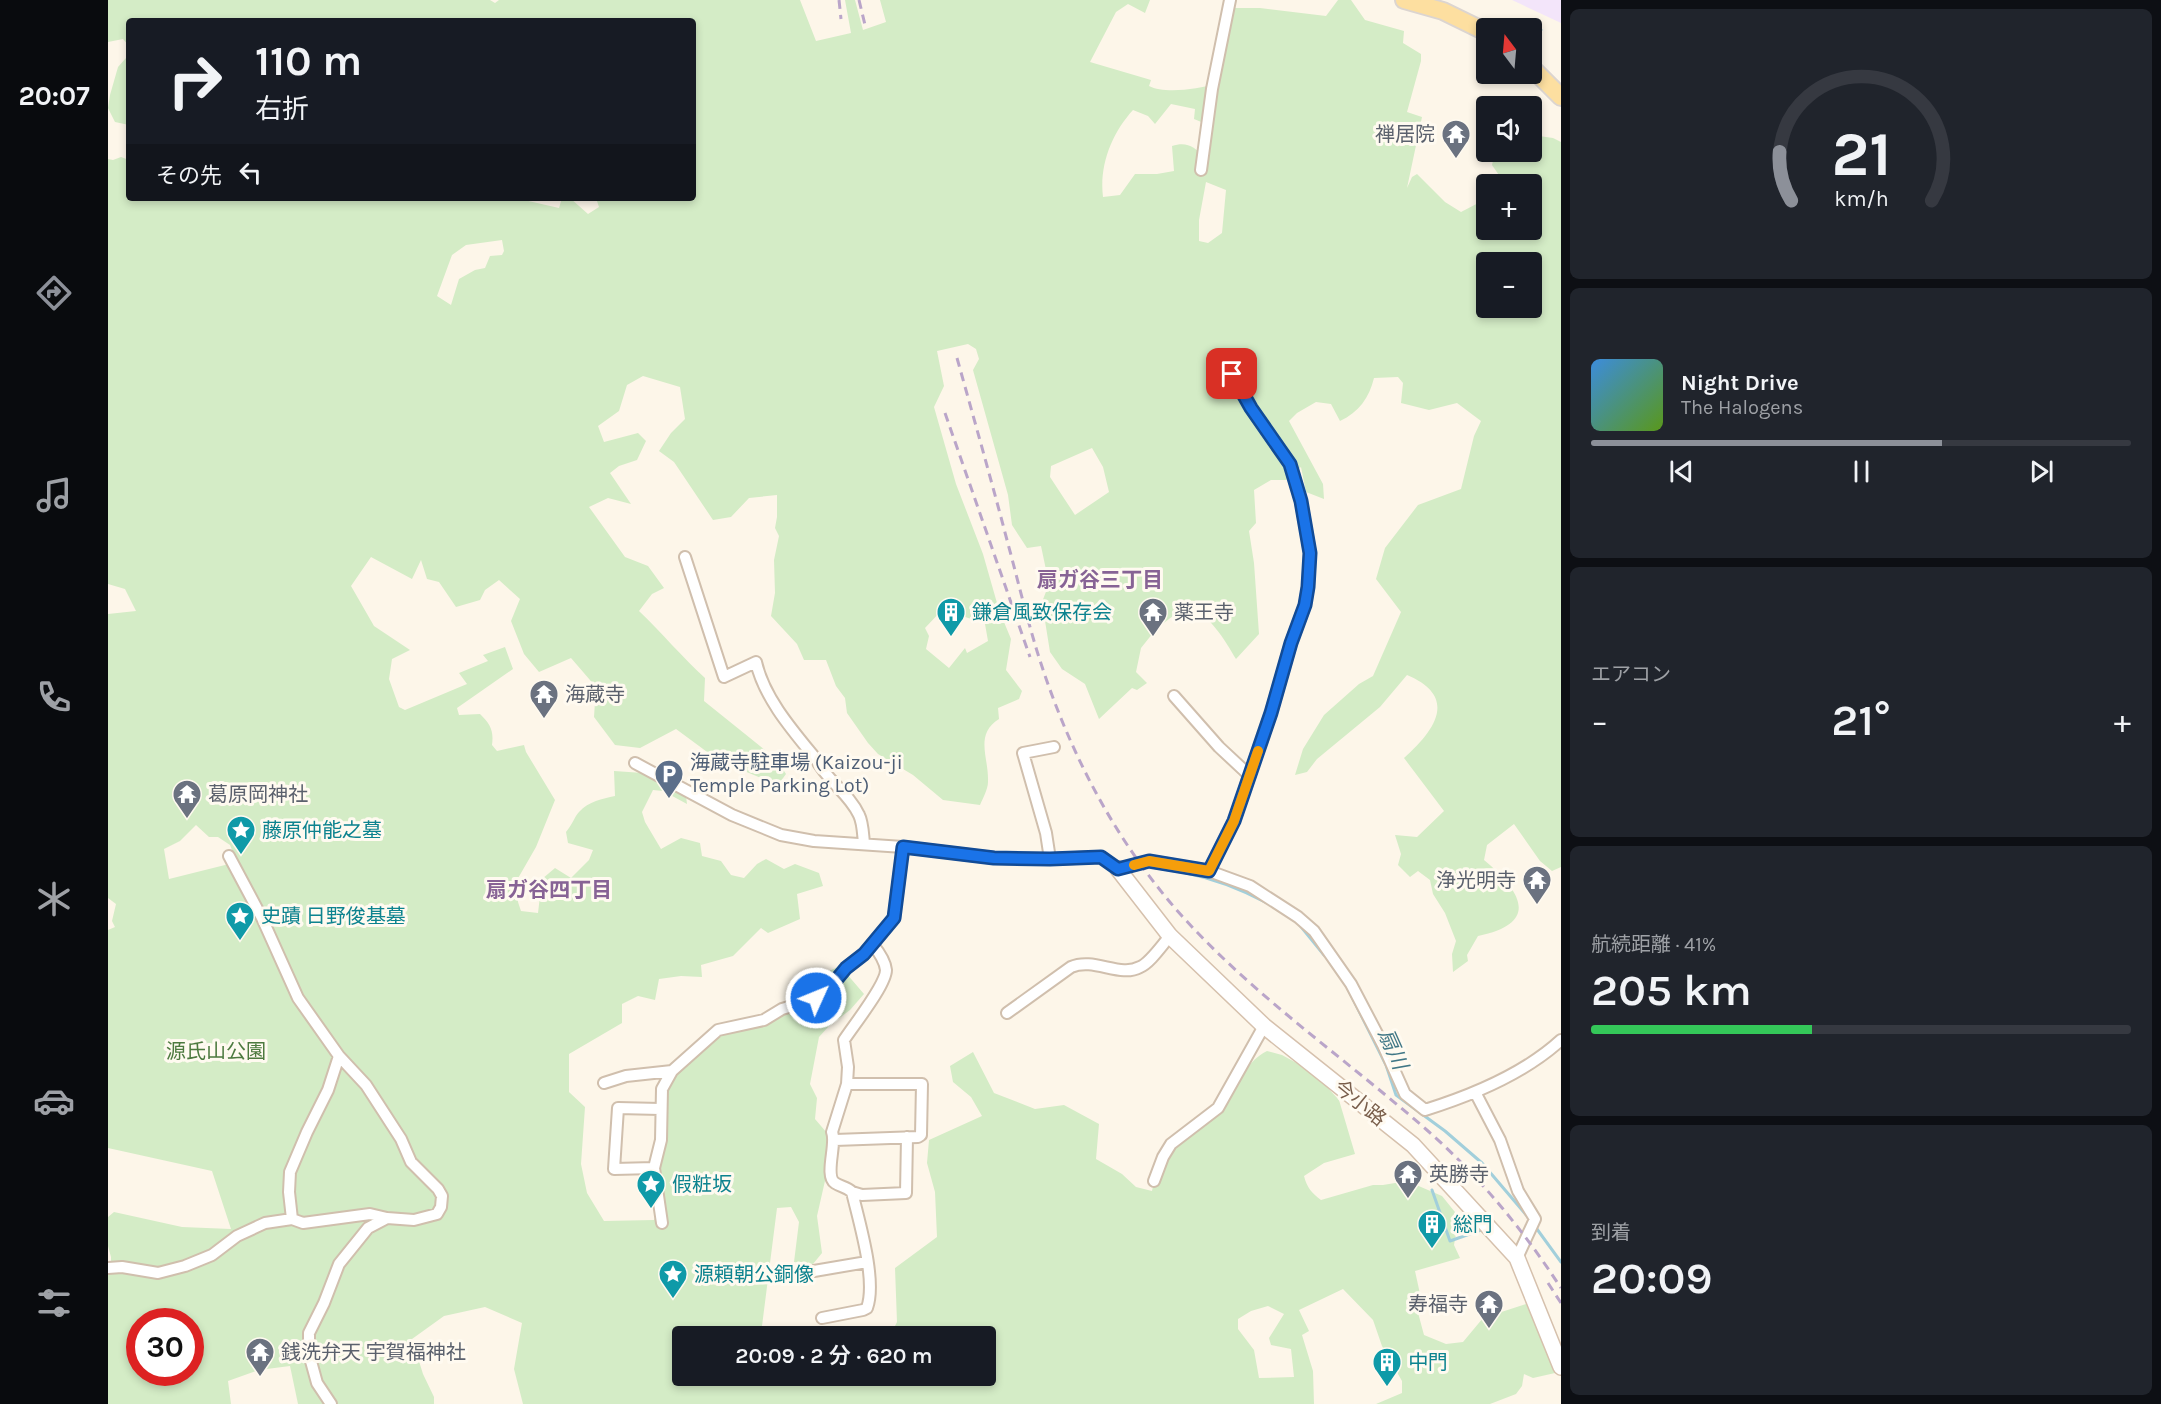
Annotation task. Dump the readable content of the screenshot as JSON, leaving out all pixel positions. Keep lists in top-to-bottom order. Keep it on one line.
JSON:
{"streets":{"street":["今小路"]},"districts":["扇ガ谷三丁目","扇ガ谷四丁目"],"water":["扇川"],"parks":["源氏山公園"],"places":{"temple":["禅居院","薬王寺","海蔵寺","葛原岡神社","浄光明寺","英勝寺","寿福寺","銭洗弁天 宇賀福神社"],"building":["鎌倉風致保存会","総門","中門"],"parking":["海蔵寺駐車場 (Kaizou-ji Temple Parking Lot)"],"place":["藤原仲能之墓","史蹟 日野俊基墓","假粧坂","源頼朝公銅像"]},"north":"top","page":{"tabs":"20:07","map_buttons":["+","−"],"turn":["110 m","右折"],"then":"その先","song":["Night Drive","The Halogens"],"tile":["エアコン",["航続距離 · 41%","205 km"],["到着","20:09"]],"heat":["−","21°","+"],"limit":"30","trip":"20:09 · 2 分 · 620 m","gauge":["21","km/h"]}}
